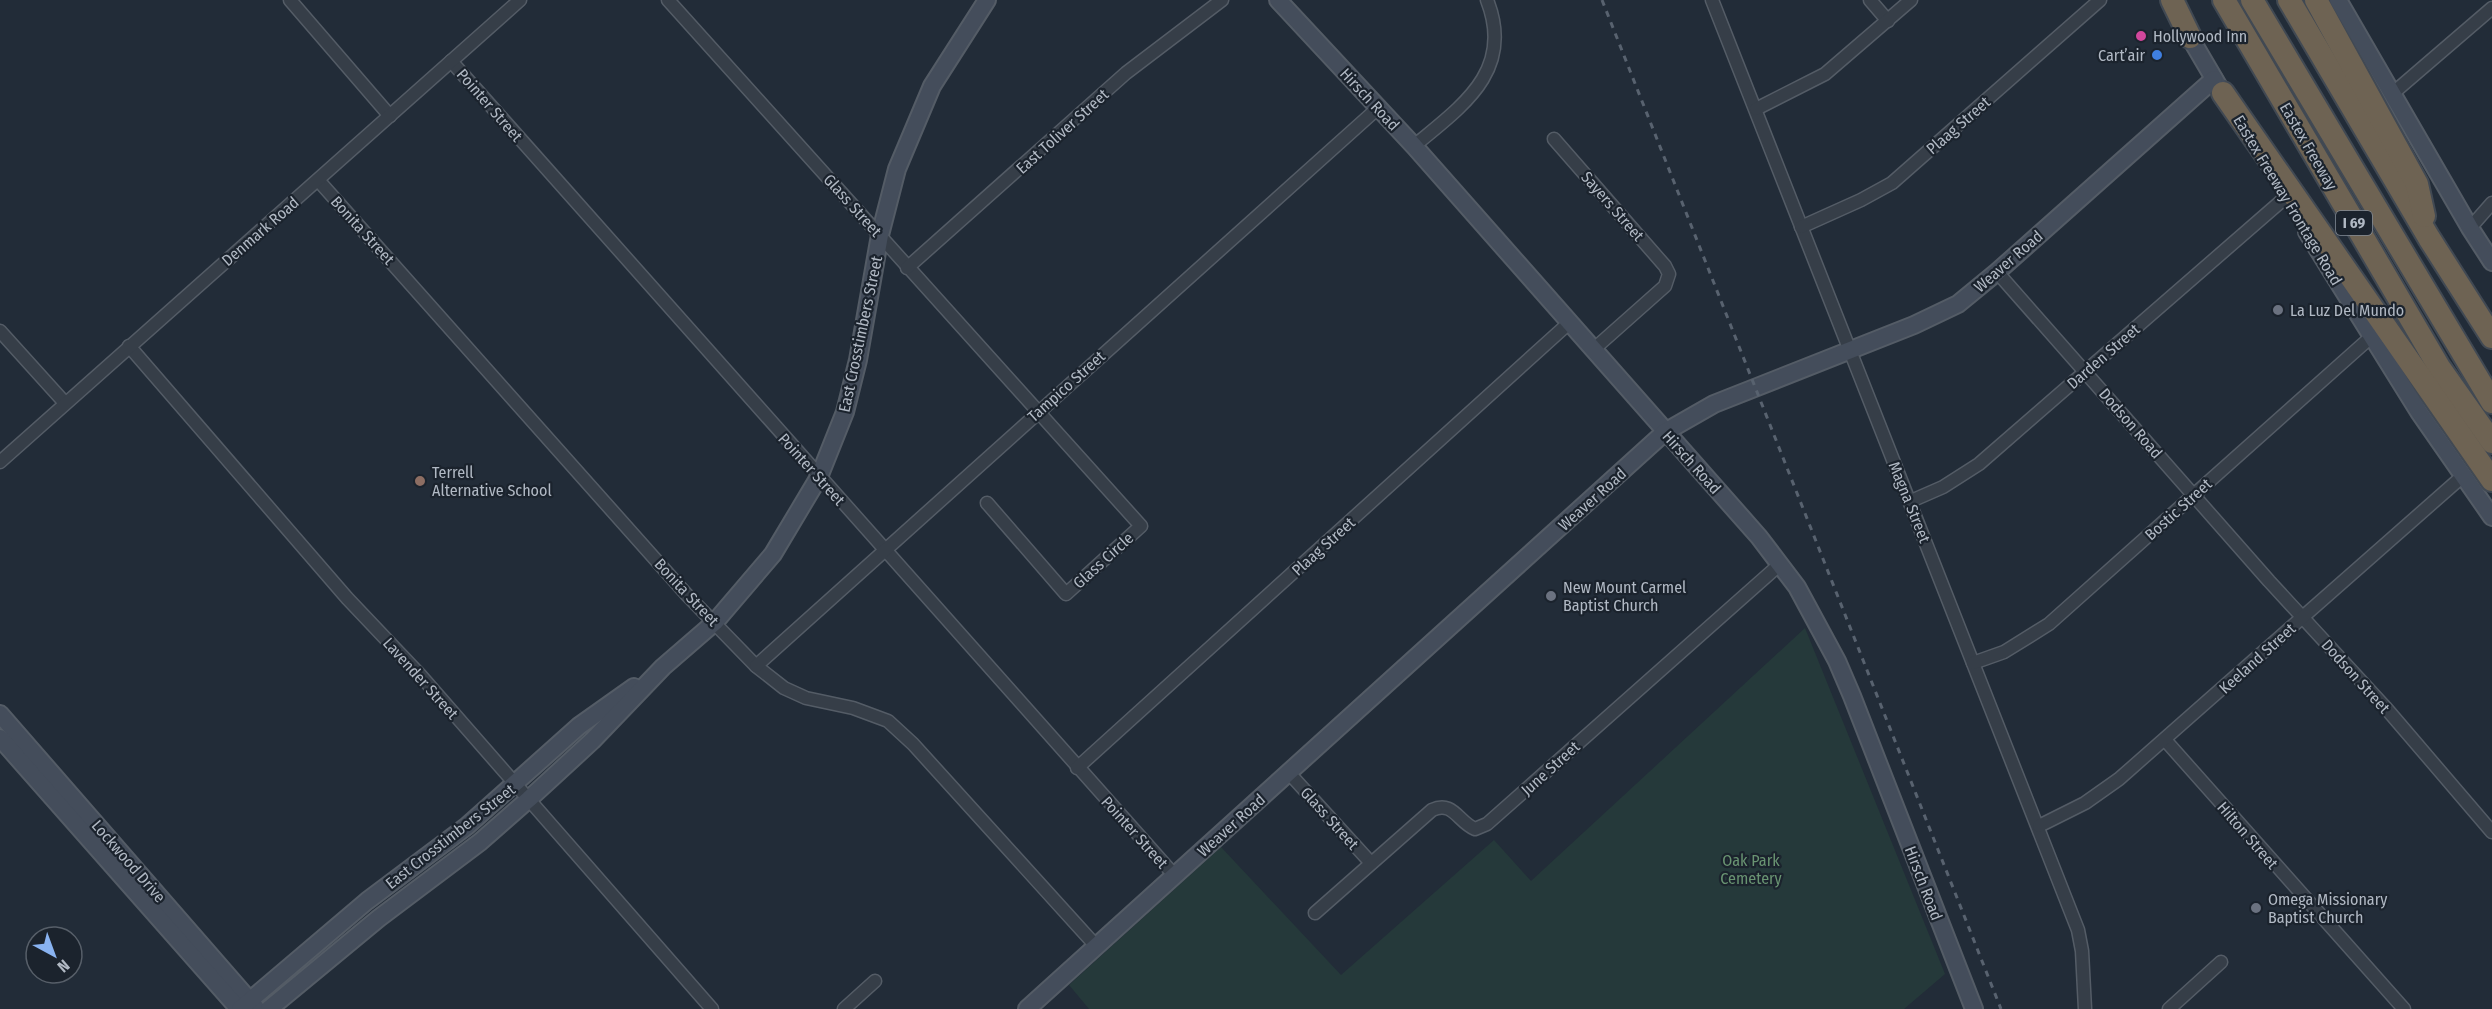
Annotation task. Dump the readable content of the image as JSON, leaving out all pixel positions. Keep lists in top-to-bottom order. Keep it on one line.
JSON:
{"streets":{"highway":["Eastex Freeway","I 69"],"main road":["Hirsch Road","Eastex Freeway Frontage Road","Weaver Road","East Crosstimbers Street","Lockwood Drive"],"street":["Pointer Street","Plaag Street","East Toliver Street","Glass Street","Sayers Street","Bonita Street","Denmark Road","Darden Street","Tampico Street","Dodson Road","Magna Street","Bostic Street","Glass Circle","Keeland Street","Dodson Street","Lavender Street","June Street","Hilton Street"]},"crossings":[["Hirsch Road","Plaag Street"],["Hirsch Road","Sayers Street"],["Hirsch Road","Weaver Road"],["Hirsch Road","Tampico Street"],["Hirsch Road","June Street"],["Pointer Street","Plaag Street"],["Pointer Street","Denmark Road"],["Pointer Street","Weaver Road"],["Pointer Street","East Crosstimbers Street"],["Pointer Street","Tampico Street"],["Plaag Street","Magna Street"],["East Toliver Street","Glass Street"],["Eastex Freeway Frontage Road","Weaver Road"],["Eastex Freeway Frontage Road","Darden Street"],["Eastex Freeway Frontage Road","Bostic Street"],["Eastex Freeway Frontage Road","Keeland Street"],["Glass Street","Weaver Road"],["Glass Street","East Crosstimbers Street"],["Glass Street","Tampico Street"],["Glass Street","Glass Circle"],["Glass Street","June Street"],["Bonita Street","Denmark Road"],["Bonita Street","Weaver Road"],["Bonita Street","East Crosstimbers Street"],["Bonita Street","Tampico Street"],["Denmark Road","Lavender Street"],["Weaver Road","Dodson Road"],["Weaver Road","Magna Street"],["East Crosstimbers Street","Lavender Street"],["East Crosstimbers Street","Lockwood Drive"],["Darden Street","Dodson Road"],["Darden Street","Magna Street"],["Tampico Street","Glass Circle"],["Dodson Road","Bostic Street"],["Dodson Road","Dodson Street"],["Magna Street","Bostic Street"],["Magna Street","Keeland Street"],["Bostic Street","Dodson Street"],["Keeland Street","Dodson Street"],["Keeland Street","Hilton Street"]],"parks":["Oak Park Cemetery"],"places":["Hollywood Inn","Cart’air","La Luz Del Mundo","Terrell Alternative School","New Mount Carmel Baptist Church","Omega Missionary Baptist Church"],"north":"bottom right"}
